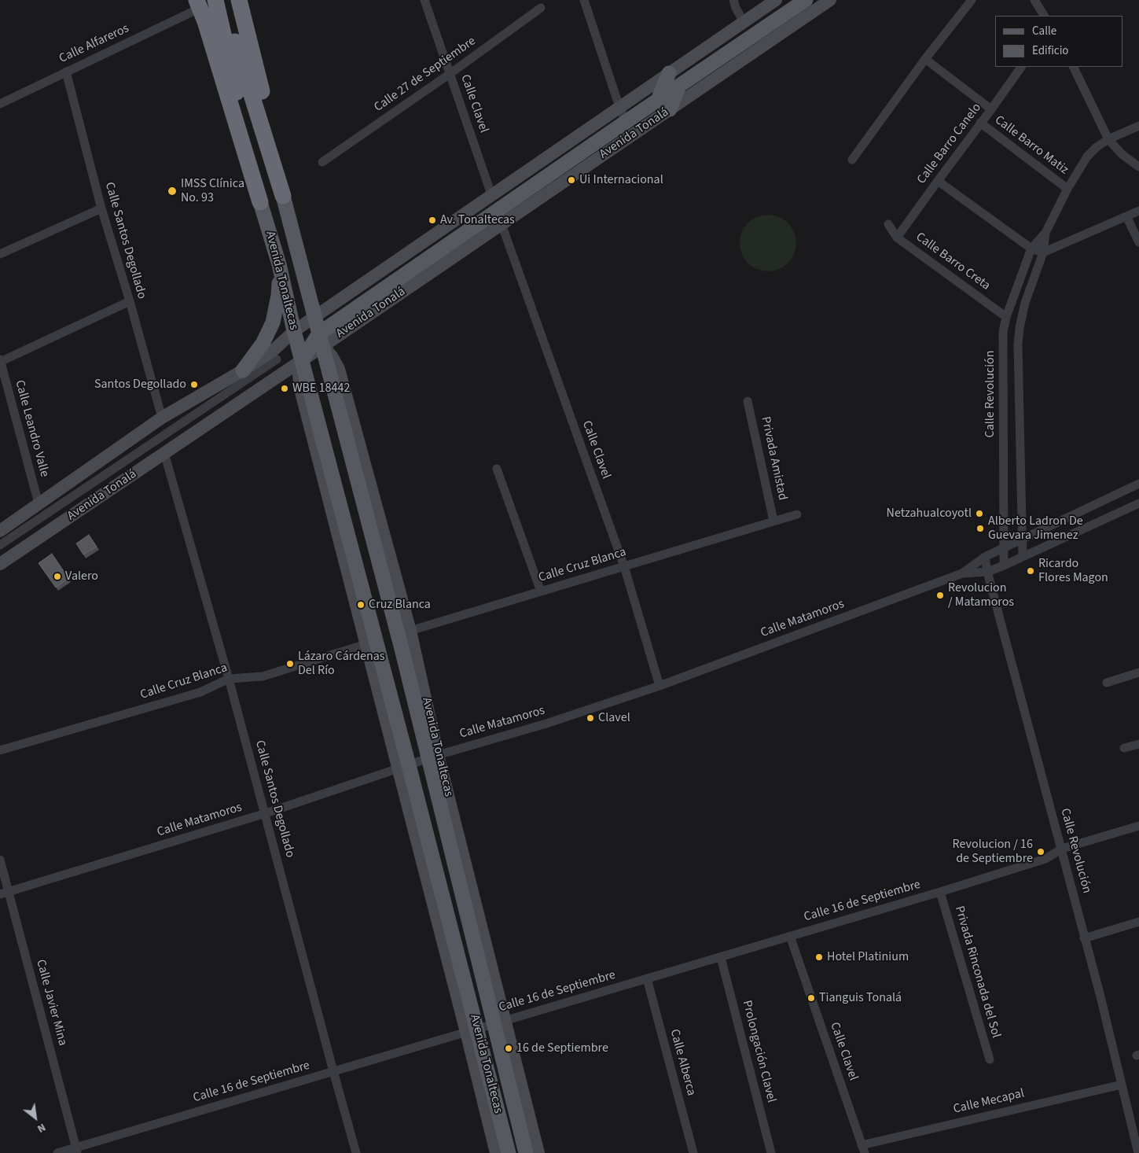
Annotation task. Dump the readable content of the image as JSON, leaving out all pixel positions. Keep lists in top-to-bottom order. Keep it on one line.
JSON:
{"streets":{"main road":["Avenida Tonalá","Avenida Tonaltecas"],"street":["Calle Alfareros","Calle 27 de Septiembre","Calle Clavel","Calle Barro Canelo","Calle Barro Matiz","Calle Santos Degollado","Calle Barro Creta","Calle Revolución","Calle Leandro Valle","Privada Amistad","Calle Cruz Blanca","Calle Matamoros","Calle 16 de Septiembre","Privada Rinconada del Sol","Calle Javier Mina","Prolongación Clavel","Calle Alberca","Calle Mecapal"]},"crossings":[["Calle Alfareros","Calle Santos Degollado"],["Calle 27 de Septiembre","Calle Clavel"],["Calle Clavel","Avenida Tonalá"],["Calle Clavel","Calle Cruz Blanca"],["Calle Clavel","Calle Matamoros"],["Calle Clavel","Calle 16 de Septiembre"],["Calle Clavel","Calle Mecapal"],["Avenida Tonalá","Calle Santos Degollado"],["Avenida Tonalá","Avenida Tonaltecas"],["Calle Barro Canelo","Calle Barro Matiz"],["Calle Barro Canelo","Calle Barro Creta"],["Calle Barro Matiz","Calle Revolución"],["Calle Santos Degollado","Calle Cruz Blanca"],["Calle Santos Degollado","Calle Matamoros"],["Calle Santos Degollado","Calle 16 de Septiembre"],["Calle Barro Creta","Calle Revolución"],["Avenida Tonaltecas","Calle Cruz Blanca"],["Avenida Tonaltecas","Calle Matamoros"],["Avenida Tonaltecas","Calle 16 de Septiembre"],["Calle Revolución","Calle Matamoros"],["Calle Revolución","Calle 16 de Septiembre"],["Calle Revolución","Calle Mecapal"],["Privada Amistad","Calle Cruz Blanca"],["Calle Matamoros","Calle Javier Mina"],["Calle 16 de Septiembre","Privada Rinconada del Sol"],["Calle 16 de Septiembre","Calle Javier Mina"],["Calle 16 de Septiembre","Prolongación Clavel"],["Calle 16 de Septiembre","Calle Alberca"]],"places":["Ui Internacional","IMSS Clínica No. 93","Av. Tonaltecas","Santos Degollado","WBE 18442","Netzahualcoyotl","Alberto Ladron De Guevara Jimenez","Ricardo Flores Magon","Valero","Revolucion / Matamoros","Cruz Blanca","Lázaro Cárdenas Del Río","Clavel","Revolucion / 16 de Septiembre","Hotel Platinium","Tianguis Tonalá","16 de Septiembre"],"legend":["Calle","Edificio"],"north":"bottom right"}
